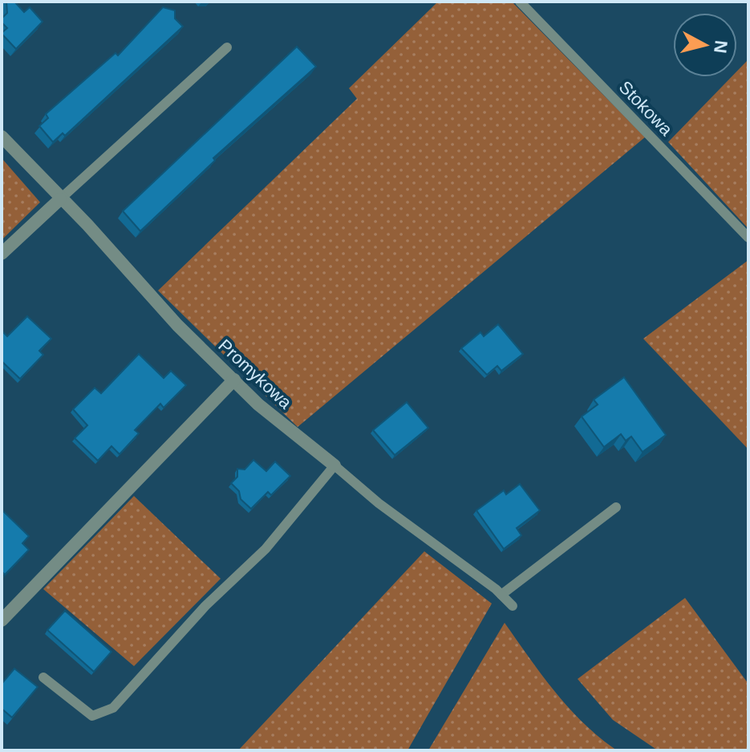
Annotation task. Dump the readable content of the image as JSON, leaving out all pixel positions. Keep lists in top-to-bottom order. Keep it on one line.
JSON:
{"streets":{"street":["Promykowa"],"lane":["Stokowa"]},"north":"right"}
